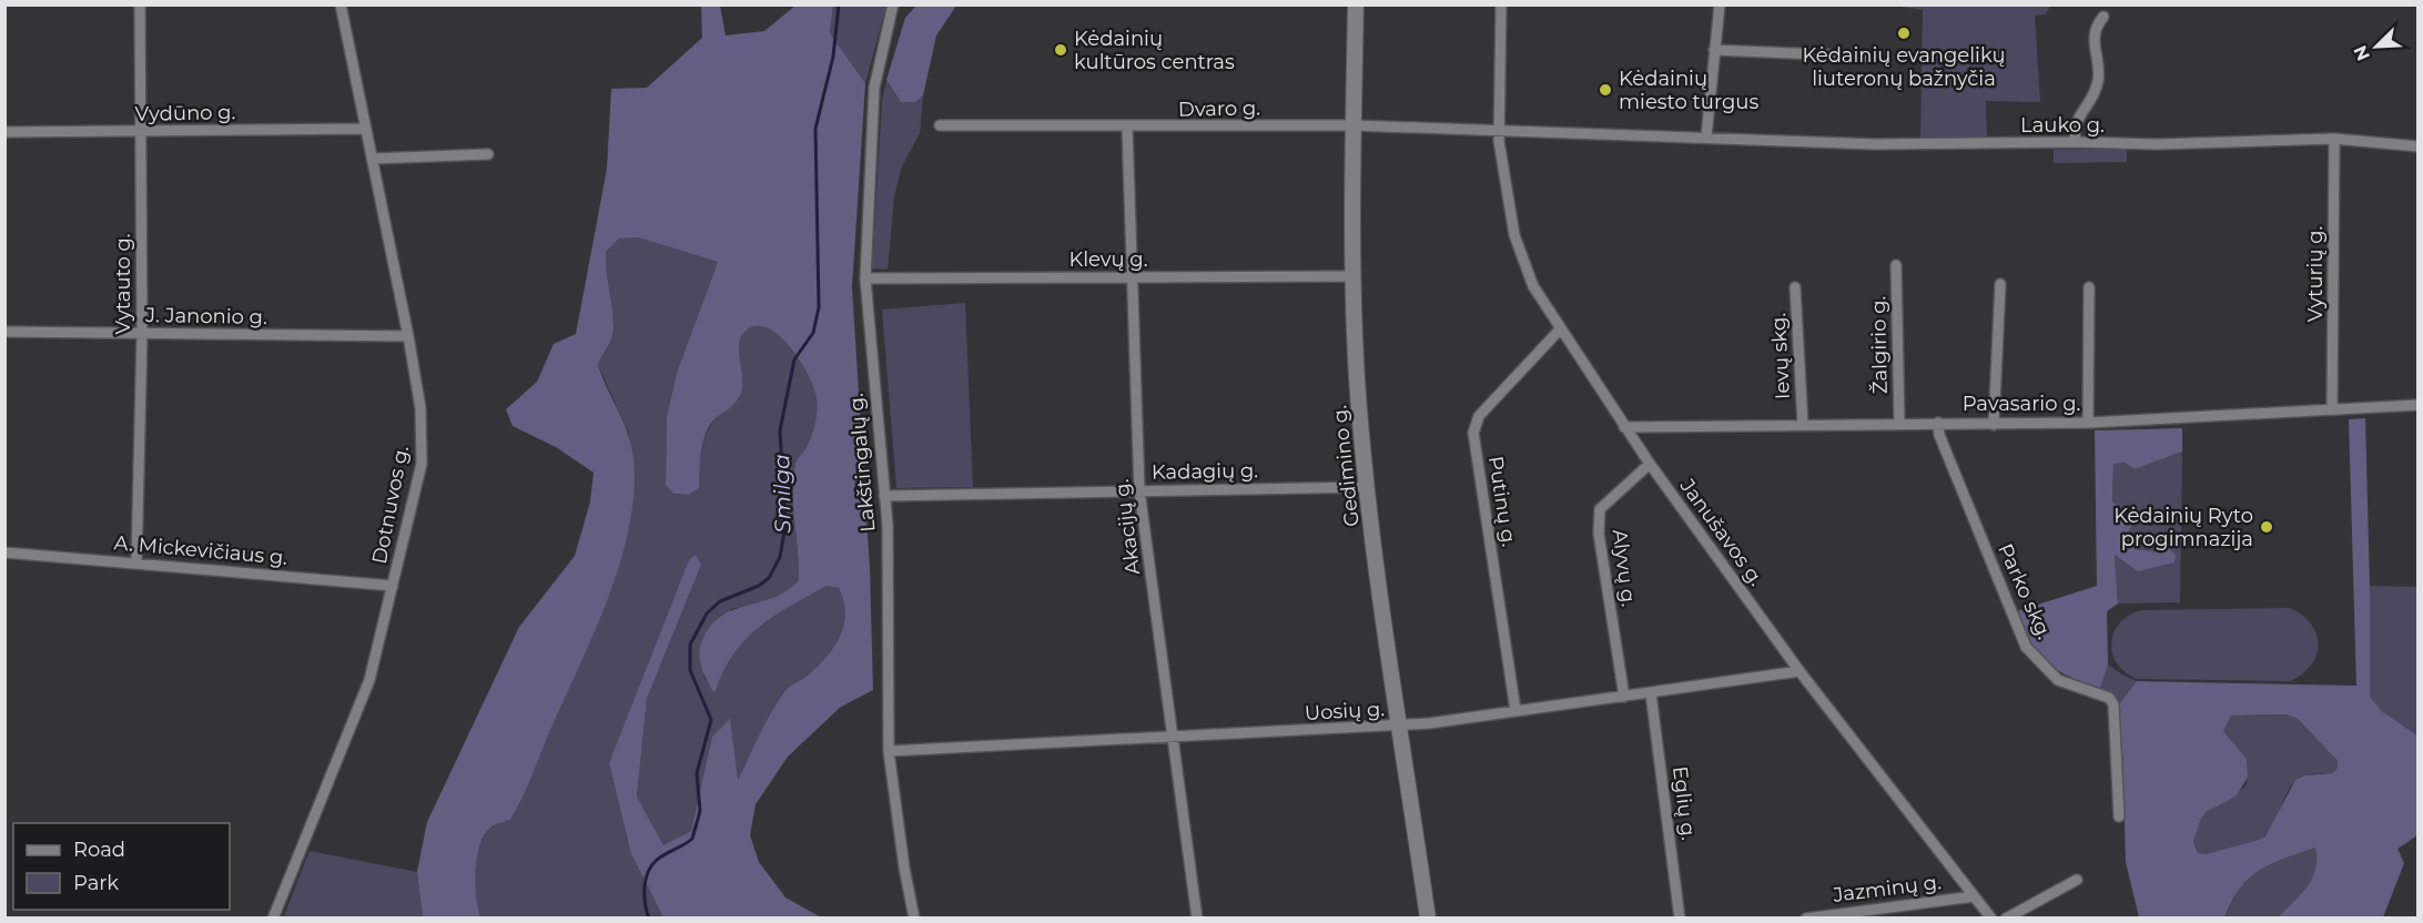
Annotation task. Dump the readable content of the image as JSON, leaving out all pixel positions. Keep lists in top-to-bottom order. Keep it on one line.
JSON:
{"streets":{"main road":["Gedimino g."],"street":["Dvaro g.","Vydūno g.","Lauko g.","Klevų g.","Vyturių g.","Vytauto g.","J. Janonio g.","Žalgirio g.","Ievų skg.","Pavasario g.","Lakštingalų g.","Kadagių g.","Putinų g.","Dotnuvos g.","Akacijų g.","Janušavos g.","A. Mickevičiaus g.","Alyvų g.","Parko skg.","Uosių g.","Eglių g.","Jazminų g."]},"crossings":[["Dvaro g.","Lauko g."],["Dvaro g.","Gedimino g."],["Dvaro g.","Akacijų g."],["Dvaro g.","Janušavos g."],["Vydūno g.","Vytauto g."],["Vydūno g.","Dotnuvos g."],["Lauko g.","Vyturių g."],["Lauko g.","Janušavos g."],["Klevų g.","Lakštingalų g."],["Klevų g.","Gedimino g."],["Klevų g.","Akacijų g."],["Vyturių g.","Pavasario g."],["Vytauto g.","J. Janonio g."],["Vytauto g.","A. Mickevičiaus g."],["J. Janonio g.","Dotnuvos g."],["Žalgirio g.","Pavasario g."],["Ievų skg.","Pavasario g."],["Pavasario g.","Janušavos g."],["Pavasario g.","Parko skg."],["Lakštingalų g.","Kadagių g."],["Lakštingalų g.","Uosių g."],["Gedimino g.","Kadagių g."],["Gedimino g.","Uosių g."],["Kadagių g.","Akacijų g."],["Putinų g.","Janušavos g."],["Putinų g.","Uosių g."],["Dotnuvos g.","A. Mickevičiaus g."],["Akacijų g.","Uosių g."],["Janušavos g.","Alyvų g."],["Janušavos g.","Uosių g."],["Janušavos g.","Jazminų g."],["Alyvų g.","Uosių g."],["Uosių g.","Eglių g."]],"water":["Smilga"],"places":["Kėdainių evangelikų liuteronų bažnyčia","Kėdainių kultūros centras","Kėdainių miesto turgus","Kėdainių Ryto progimnazija"],"legend":["Road","Park"],"north":"bottom left"}
